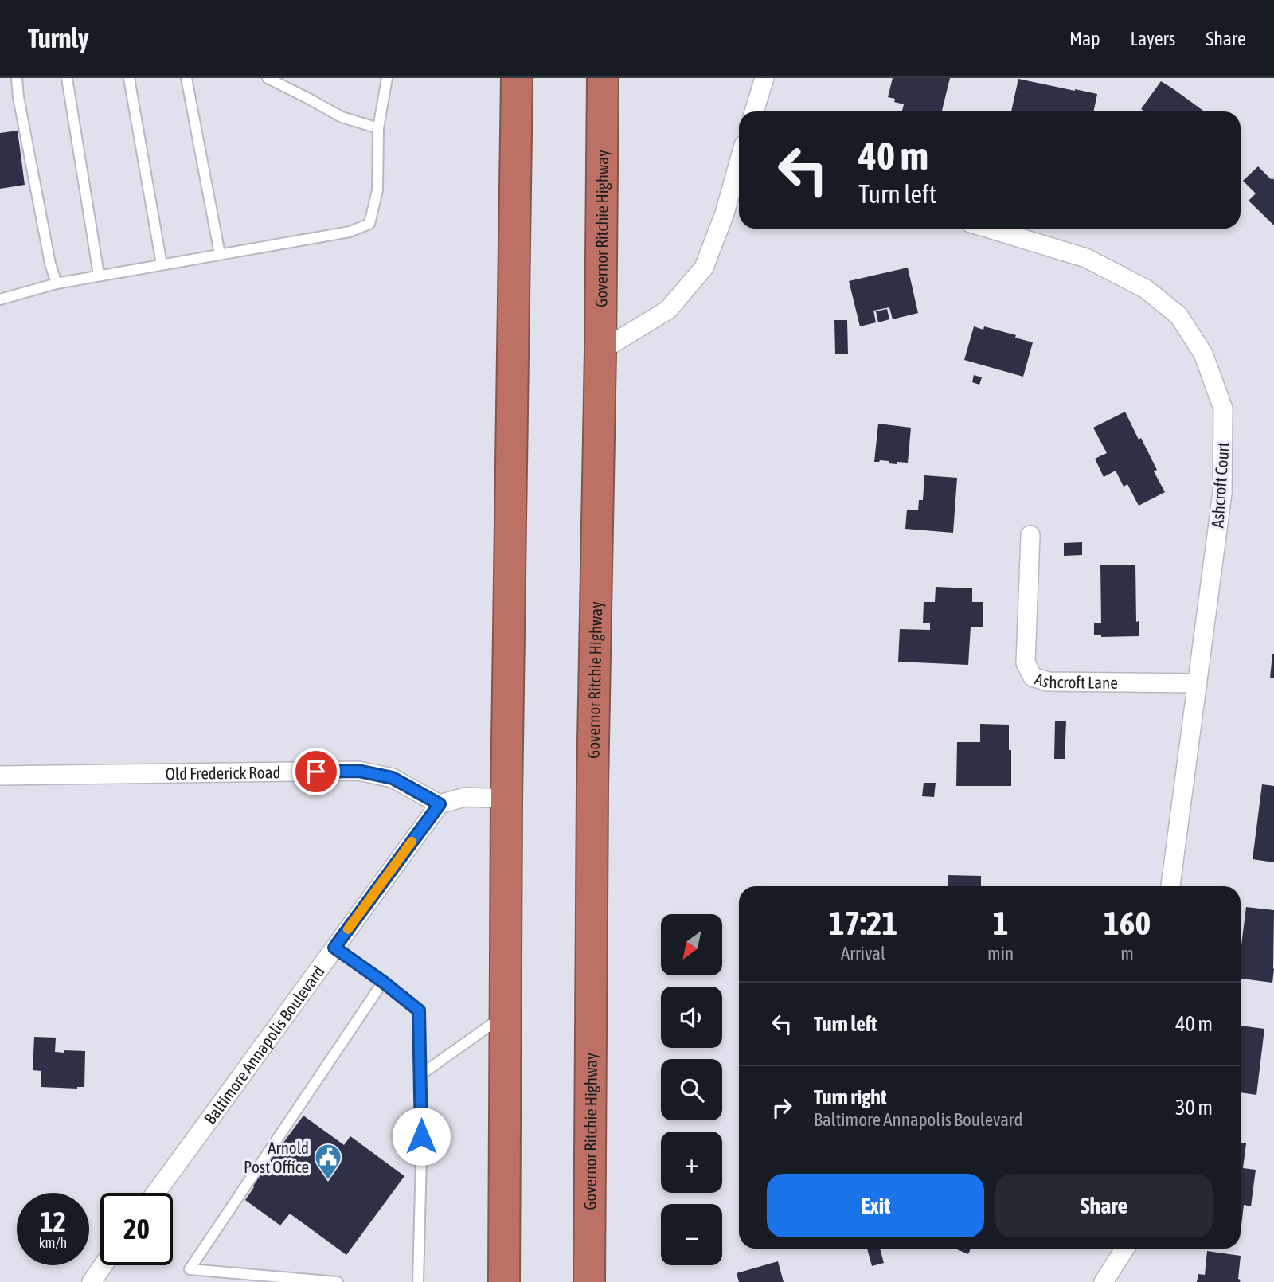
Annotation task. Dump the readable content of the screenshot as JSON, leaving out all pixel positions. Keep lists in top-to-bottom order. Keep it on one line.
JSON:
{"streets":{"highway":["Governor Ritchie Highway"],"street":["Ashcroft Court","Ashcroft Lane","Old Frederick Road","Baltimore Annapolis Boulevard"]},"crossings":[["Ashcroft Court","Ashcroft Lane"],["Old Frederick Road","Baltimore Annapolis Boulevard"]],"places":{"public building":["Arnold Post Office"]},"north":"bottom left","page":{"header":"Turnly","nav":["Map","Layers","Share"],"turn":["40 m","Turn left"],"eta":["17:21","Arrival","1","min","160","m"],"map_buttons":["+","−"],"list":[{"name":"Turn left","value":"40 m"},{"name":"Turn right","note":"Baltimore Annapolis Boulevard","value":"30 m"}],"buttons":["Exit","Share"],"speed":"12 km/h","limit":"20"}}
